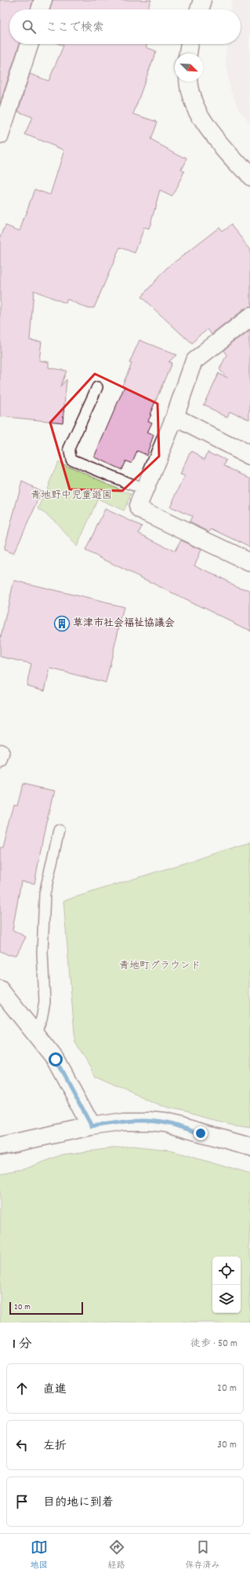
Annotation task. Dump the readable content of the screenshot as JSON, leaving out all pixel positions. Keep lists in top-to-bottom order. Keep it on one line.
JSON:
{"parks":["青地野中児童遊園","青地町グラウンド"],"places":{"building":["草津市社会福祉協議会"]},"scale_bar":"20 m","north":"bottom right","page":{"search":"ここで検索","scale":"20 m","heading":["1 分","徒歩 · 50 m"],"list":[["直進","20 m"],["左折","30 m"],"目的地に到着"],"nav":["地図","経路","保存済み"]}}
